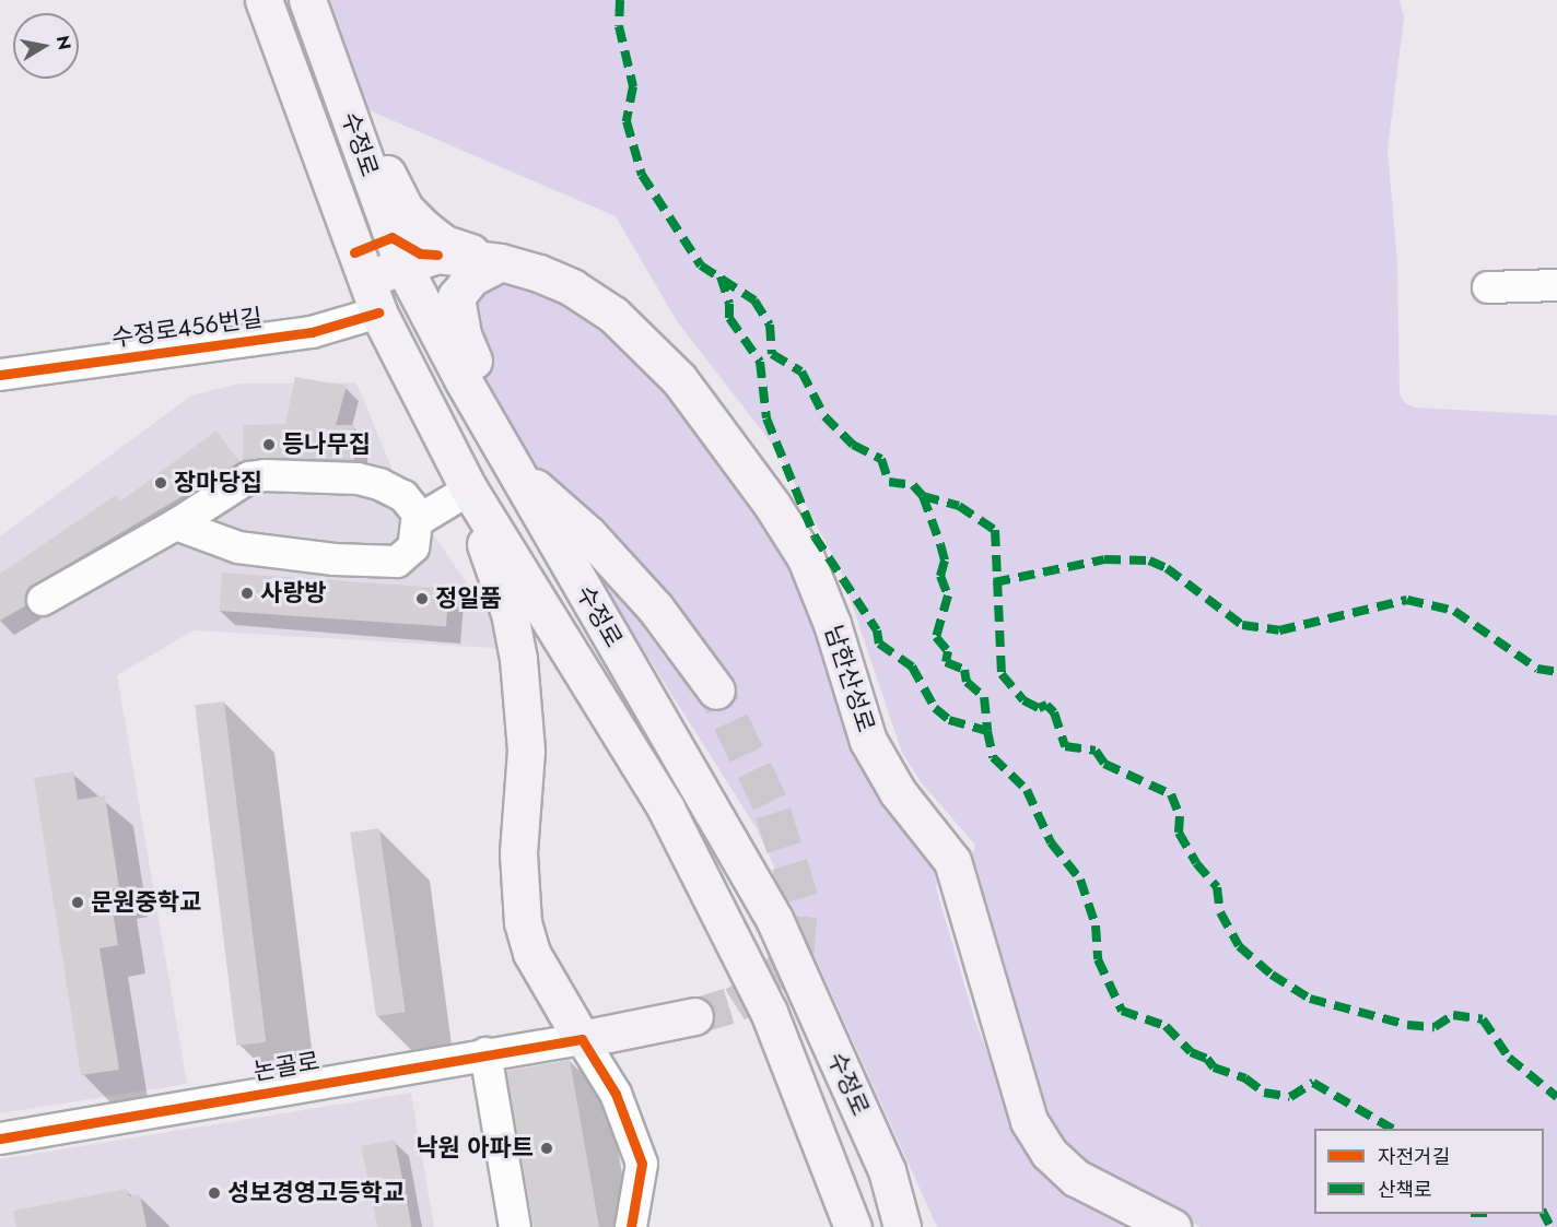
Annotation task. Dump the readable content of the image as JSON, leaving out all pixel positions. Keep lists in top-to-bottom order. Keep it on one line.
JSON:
{"streets":{"main road":["수정로","남한산성로"],"street":["수정로456번길","논골로"]},"crossings":[["수정로","수정로456번길"],["수정로","남한산성로"]],"places":["등나무집","장마당집","사랑방","정일품","문원중학교","낙원 아파트","성보경영고등학교"],"legend":["자전거길","산책로"],"north":"right"}
